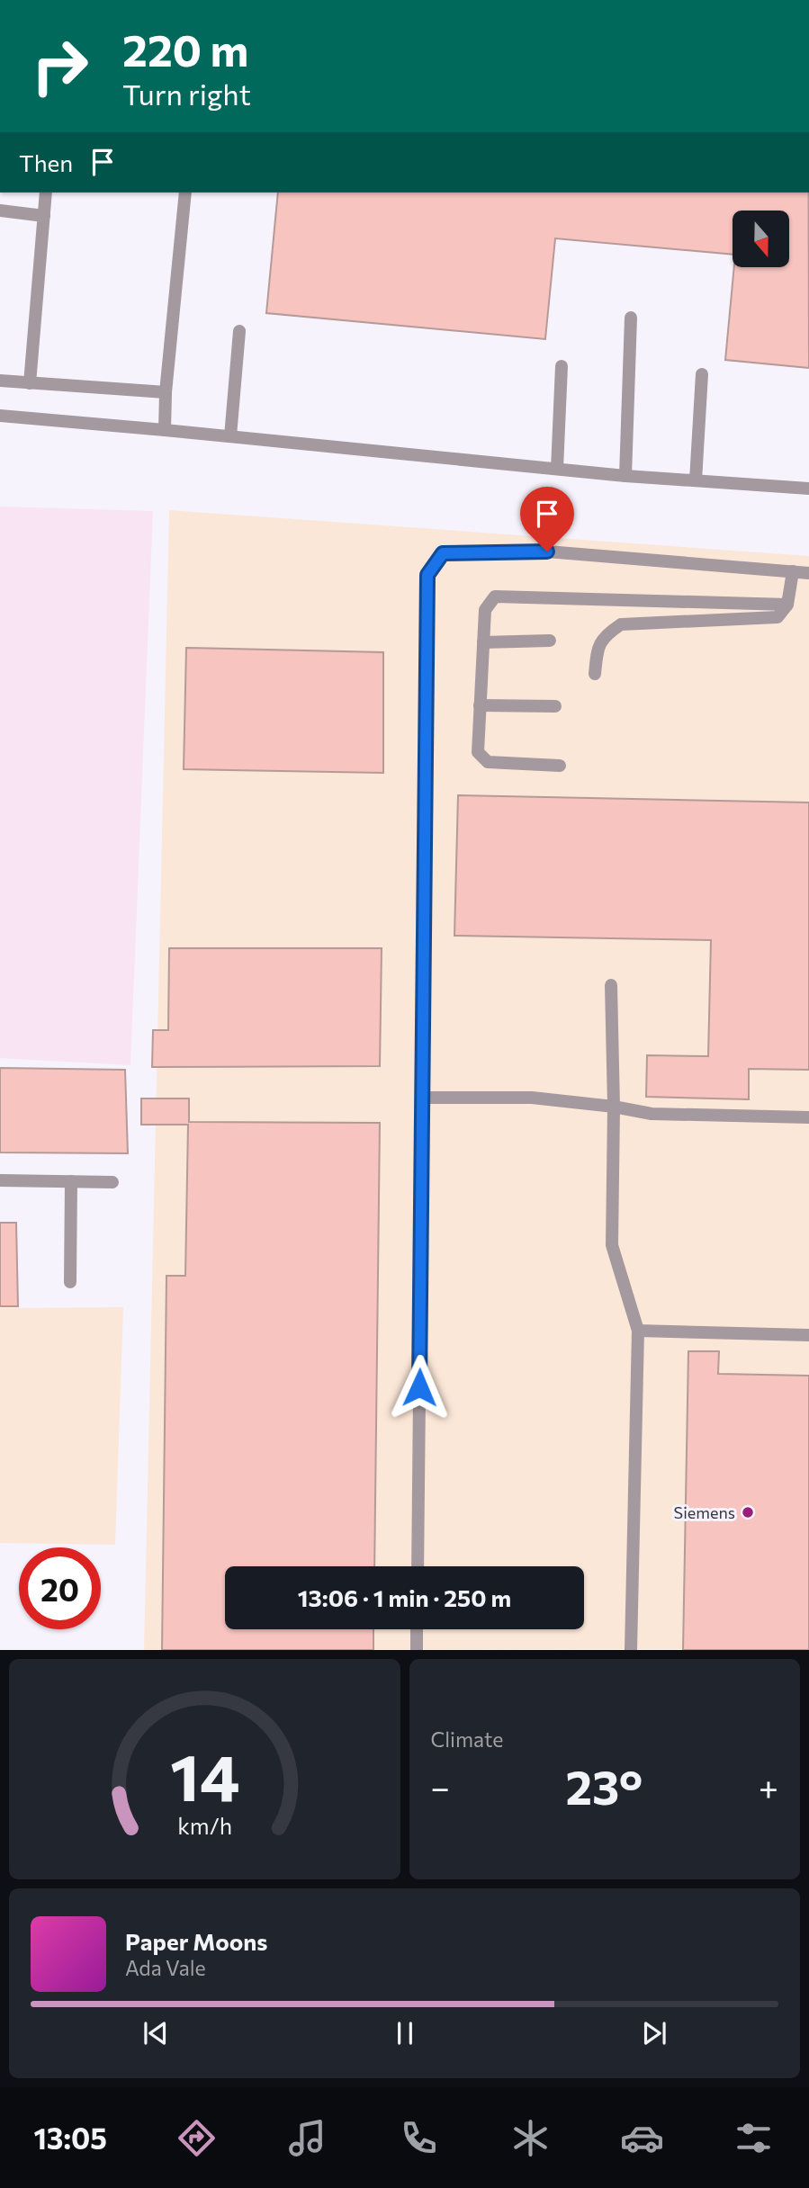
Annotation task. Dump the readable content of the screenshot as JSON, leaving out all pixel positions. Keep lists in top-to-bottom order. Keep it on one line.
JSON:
{"places":["Siemens"],"north":"bottom","page":{"turn":["220 m","Turn right"],"then":"Then","limit":"20","trip":"13:06 · 1 min · 250 m","tile":"Climate","heat":["−","23°","+"],"song":["Paper Moons","Ada Vale"],"tabs":"13:05","gauge":["14","km/h"]}}
